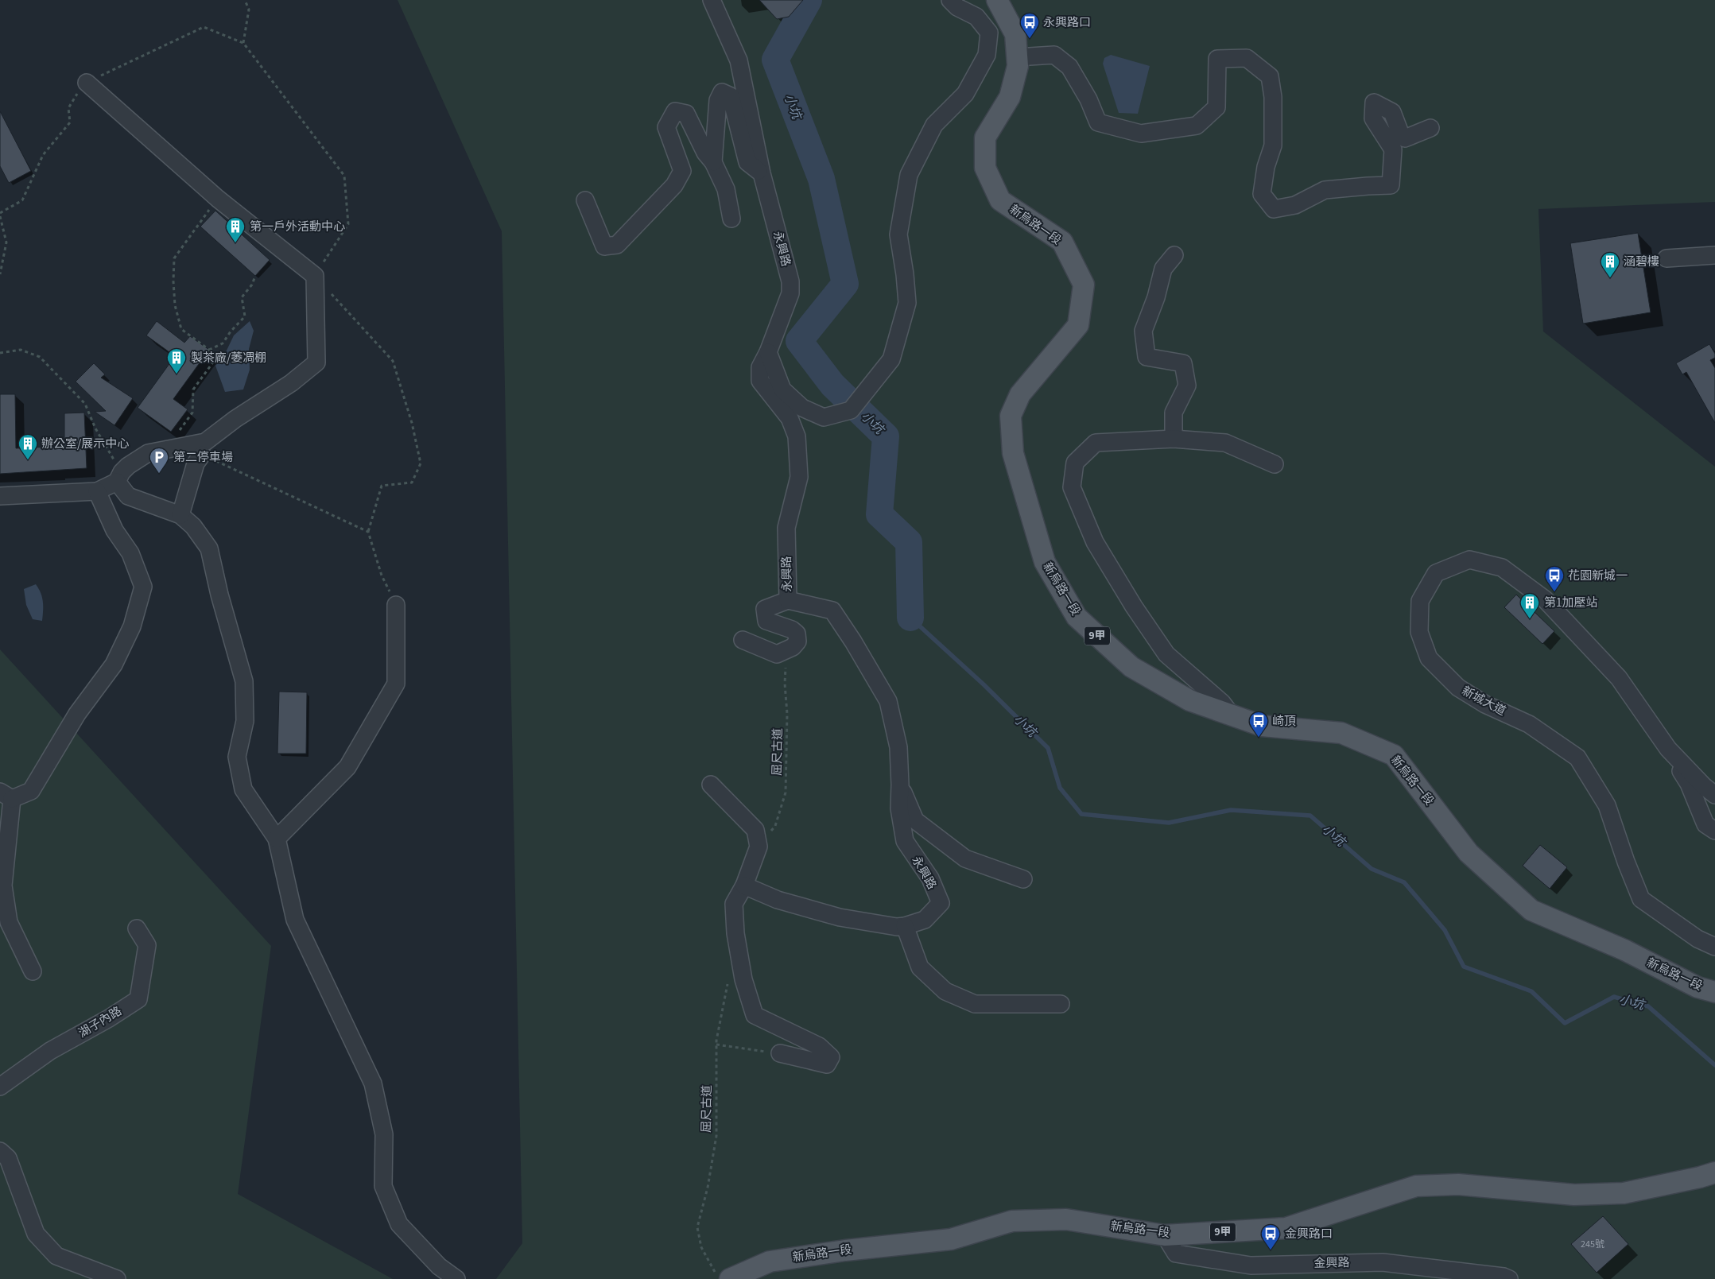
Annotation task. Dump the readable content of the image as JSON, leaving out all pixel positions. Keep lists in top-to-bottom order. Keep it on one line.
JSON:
{"streets":{"main road":["新烏路一段","9甲"],"street":["永興路","新城大道","湖子內路","金興路"],"path":["屈尺古道"]},"crossings":[["新烏路一段","屈尺古道"],["新烏路一段","金興路"]],"water":["小坑"],"places":{"bus stop":["永興路口","花園新城一","崎頂","金興路口"],"building":["第一戶外活動中心","涵碧樓","製茶廠/萎凋棚","辦公室/展示中心","第1加壓站"],"parking":["第二停車場"]},"house_numbers":["245號"]}
